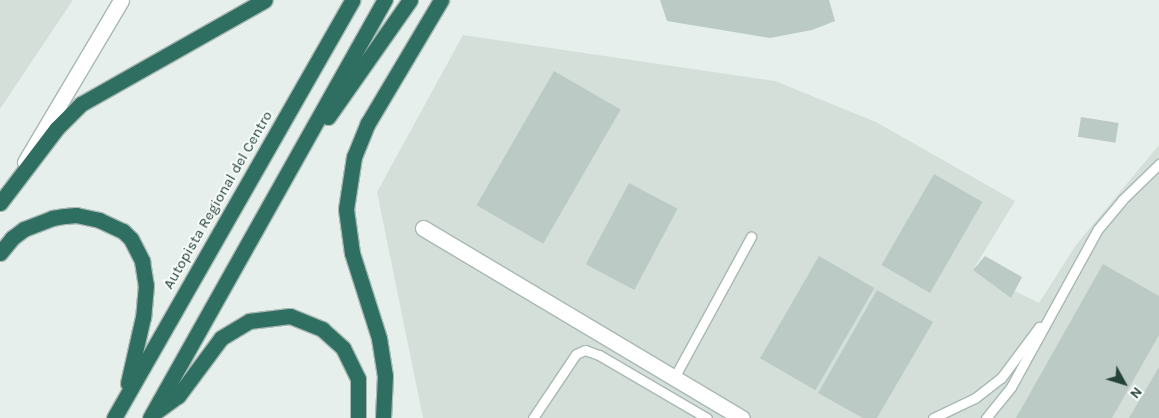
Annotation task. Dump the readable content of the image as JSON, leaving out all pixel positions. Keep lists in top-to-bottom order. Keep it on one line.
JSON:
{"streets":{"highway":["Autopista Regional del Centro"]},"north":"bottom right"}
